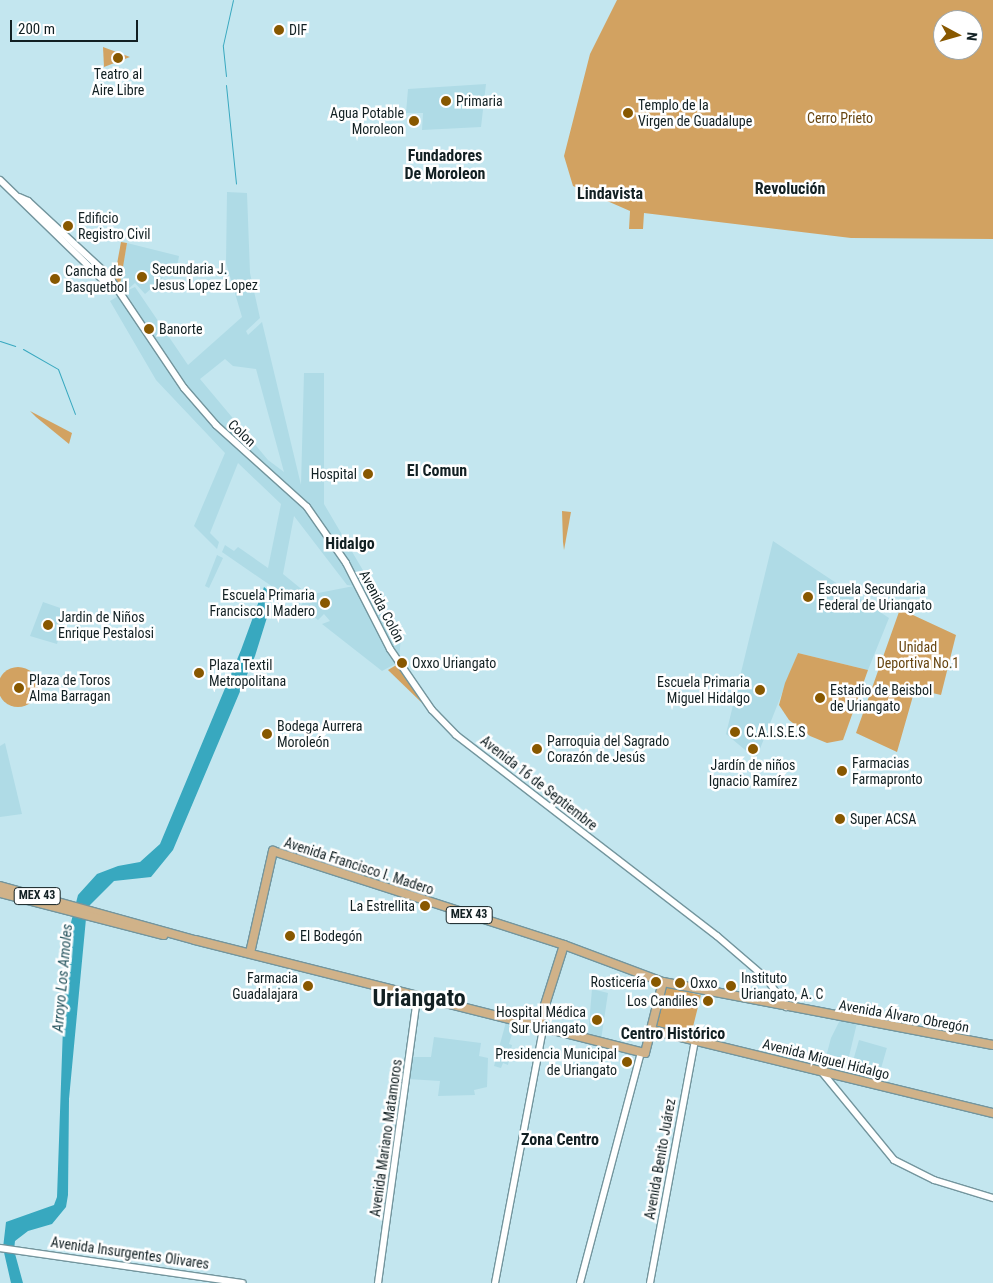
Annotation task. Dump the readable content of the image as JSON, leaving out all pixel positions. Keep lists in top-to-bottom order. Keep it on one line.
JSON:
{"streets":{"main road":["Avenida Francisco I. Madero","MEX 43","Avenida Álvaro Obregón","Avenida Miguel Hidalgo"],"street":["Colon","Avenida Colón","Avenida 16 de Septiembre","Avenida Mariano Matamoros","Avenida Benito Juárez","Avenida Insurgentes Olivares"]},"crossings":[["Colon","Avenida Colón"],["Avenida Colón","Avenida 16 de Septiembre"],["Avenida 16 de Septiembre","Avenida Álvaro Obregón"],["Avenida Francisco I. Madero","MEX 43"],["Avenida Francisco I. Madero","Avenida Álvaro Obregón"],["MEX 43","Avenida Mariano Matamoros"],["Avenida Miguel Hidalgo","Avenida Benito Juárez"]],"districts":["Fundadores De Moroleon","Revolución","Lindavista","El Comun","Hidalgo","Uriangato","Centro Histórico","Zona Centro"],"water":["Arroyo Los Amoles"],"parks":["Cerro Prieto","Unidad Deportiva No.1"],"places":["DIF","Teatro al Aire Libre","Primaria","Templo de la Virgen de Guadalupe","Agua Potable Moroleon","Edificio Registro Civil","Secundaria J. Jesus Lopez Lopez","Cancha de Basquetbol","Banorte","Hospital","Escuela Secundaria Federal de Uriangato","Escuela Primaria Francisco I Madero","Jardin de Niños Enrique Pestalosi","Oxxo Uriangato","Plaza Textil Metropolitana","Plaza de Toros Alma Barragan","Escuela Primaria Miguel Hidalgo","Estadio de Beisbol de Uriangato","C.A.I.S.E.S","Bodega Aurrera Moroleón","Parroquia del Sagrado Corazón de Jesús","Jardín de niños Ignacio Ramírez","Farmacias Farmapronto","Super ACSA","La Estrellita","El Bodegón","Rosticería","Oxxo","Farmacia Guadalajara","Instituto Uriangato, A. C","Los Candiles","Hospital Médica Sur Uriangato","Presidencia Municipal de Uriangato"],"scale_bar":"200 m","north":"right"}
